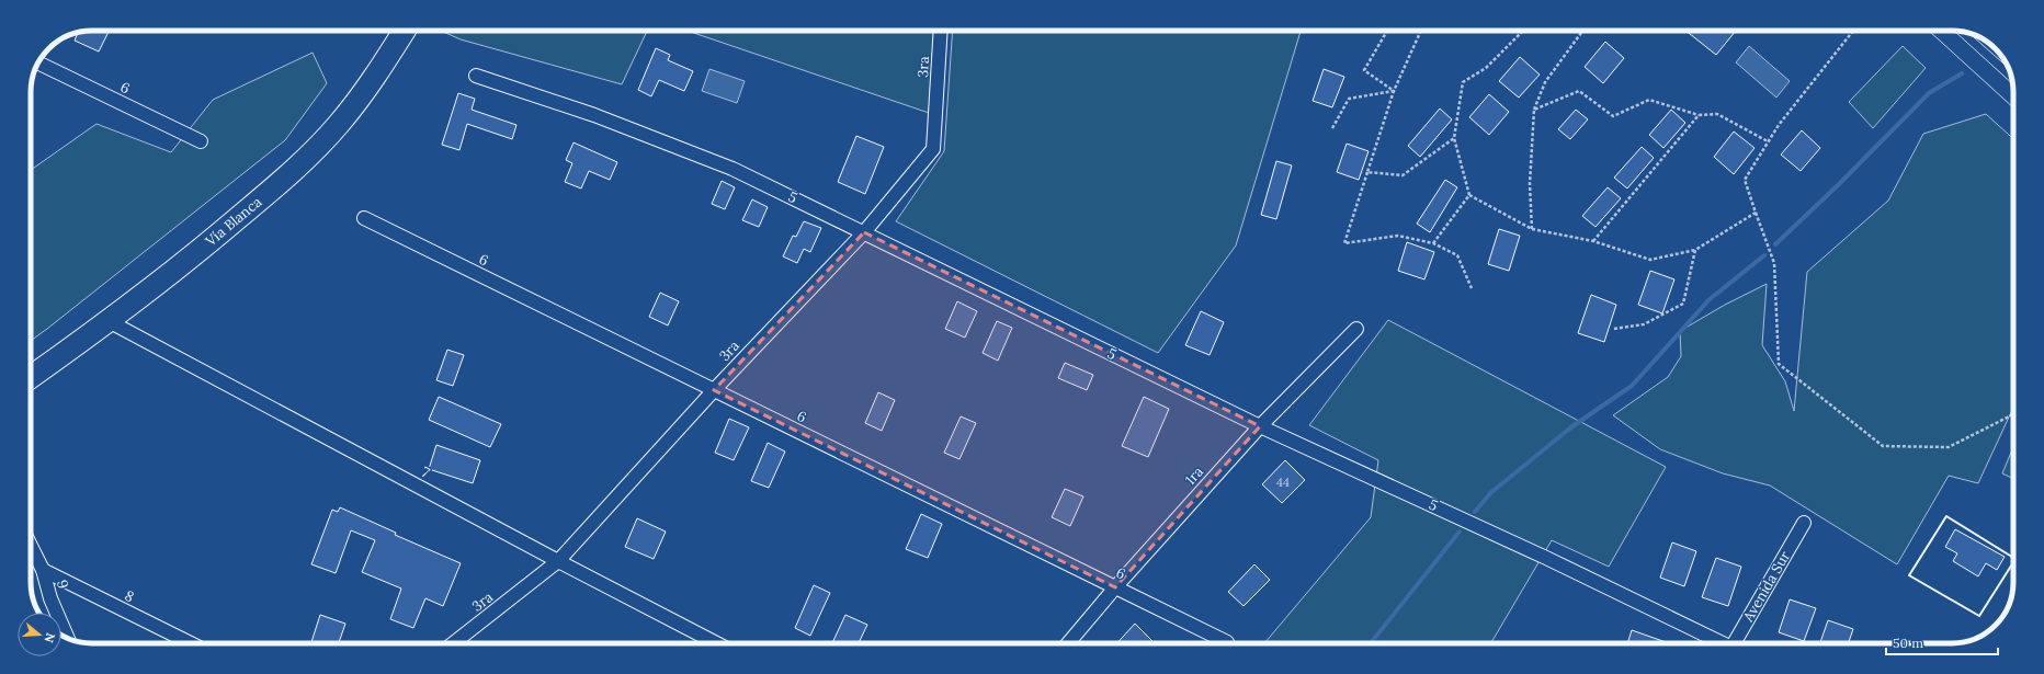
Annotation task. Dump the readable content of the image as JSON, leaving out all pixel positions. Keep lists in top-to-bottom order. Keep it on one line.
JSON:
{"streets":{"highway":["Vía Blanca"],"street":["3ra","6","5","7","1ra","9","Avenida Sur","8"]},"crossings":[["3ra","6"],["3ra","5"],["3ra","7"],["6","1ra"],["5","1ra"],["Vía Blanca","7"],["9","8"]],"house_numbers":["44"],"scale_bar":"50 m","north":"right"}
